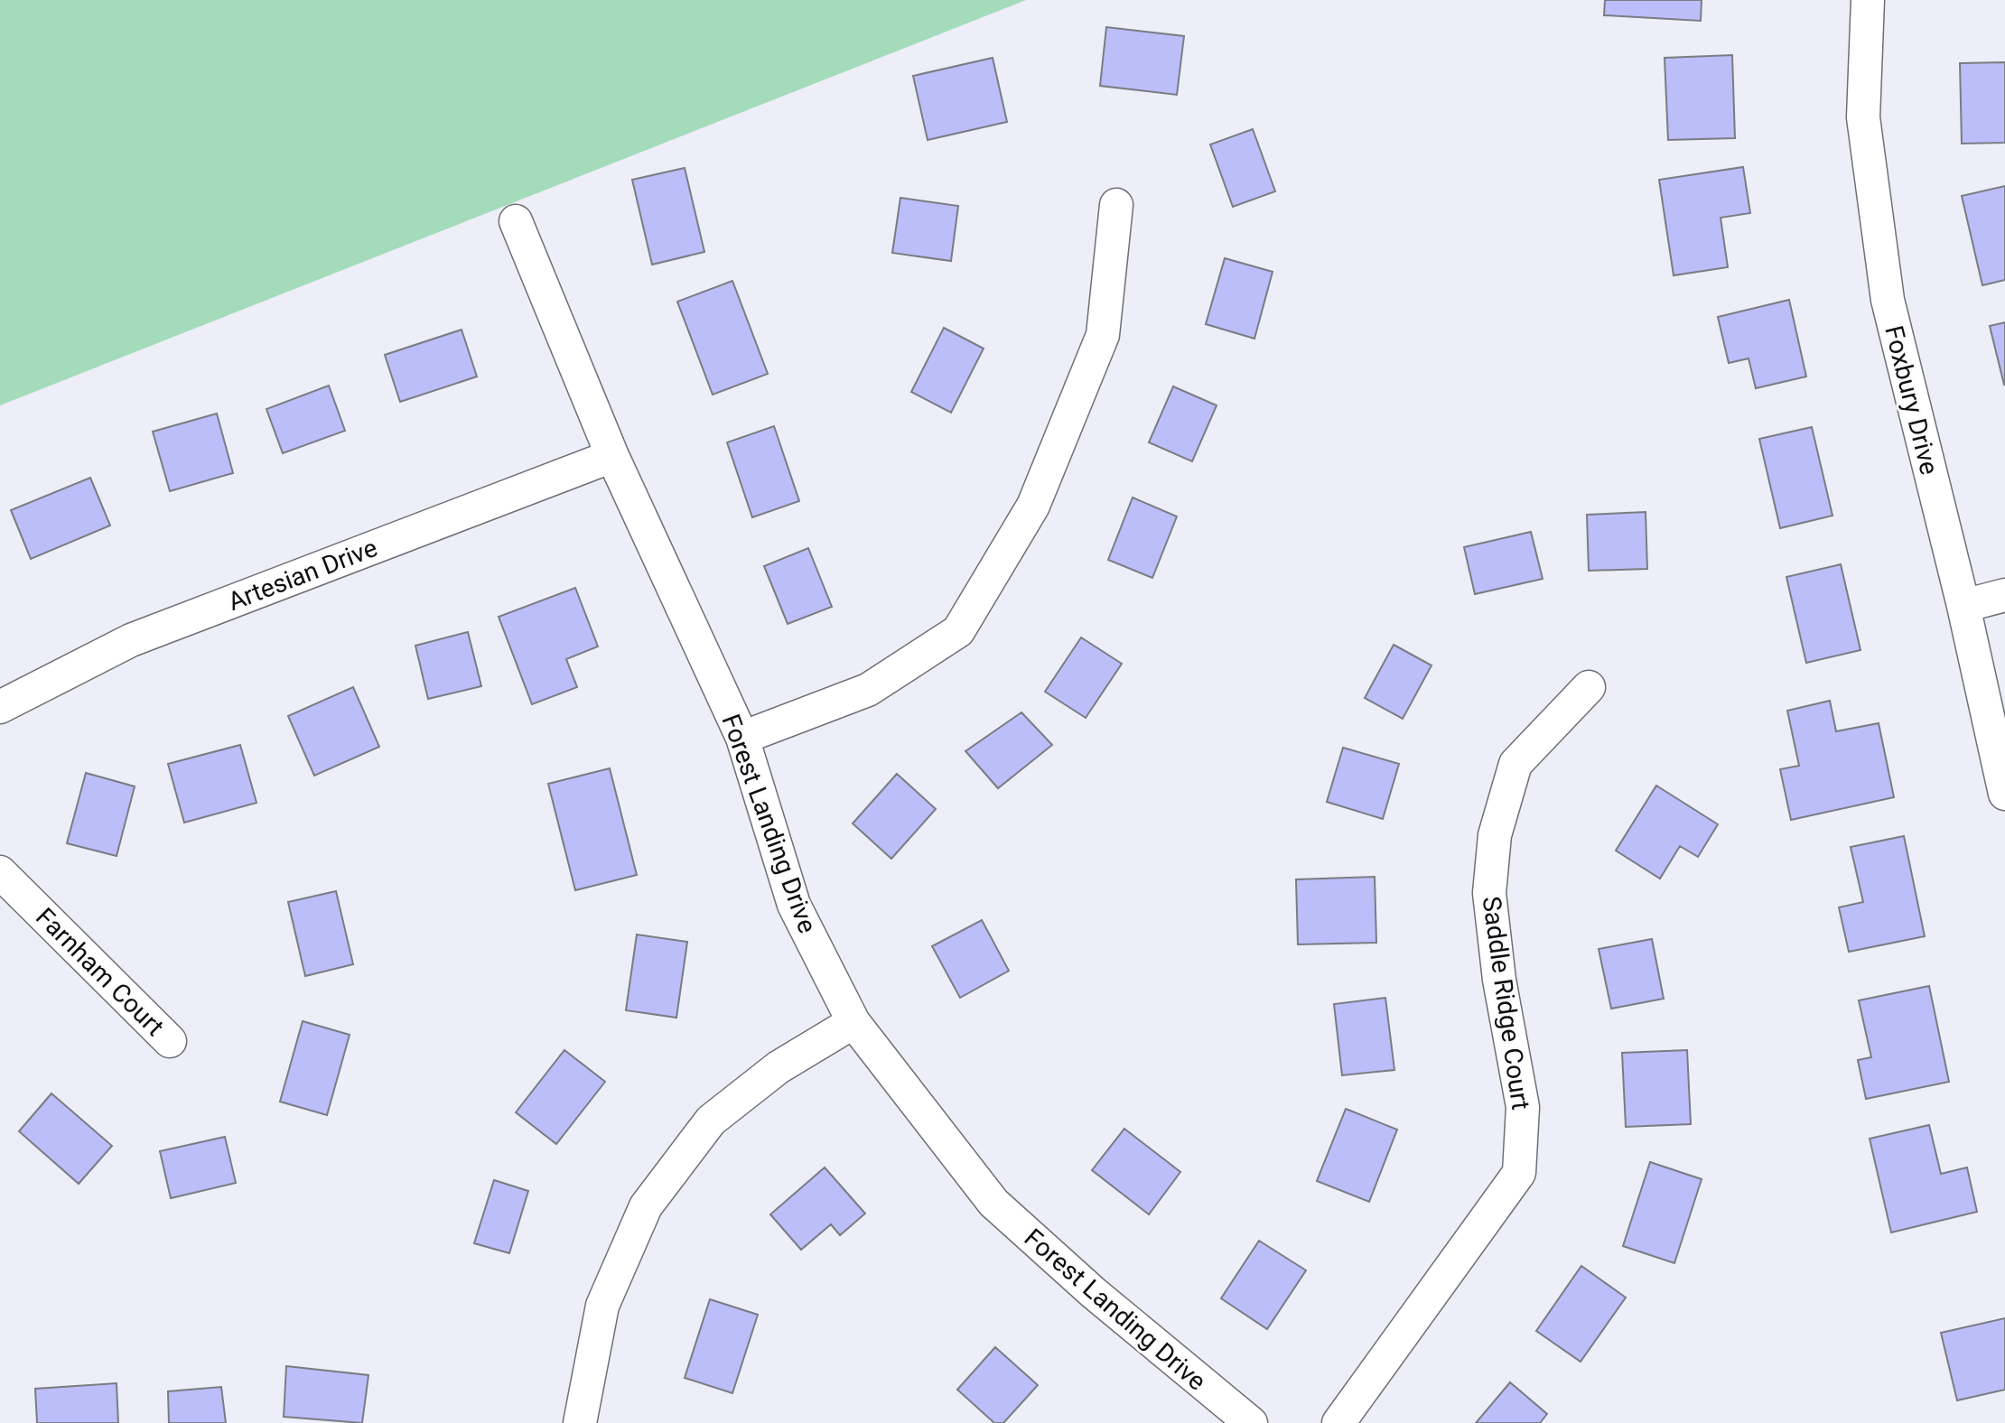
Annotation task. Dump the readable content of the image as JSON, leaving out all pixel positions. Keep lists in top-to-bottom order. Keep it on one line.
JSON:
{"streets":{"street":["Foxbury Drive","Artesian Drive","Forest Landing Drive","Farnham Court","Saddle Ridge Court"]},"crossings":[["Artesian Drive","Forest Landing Drive"]]}
